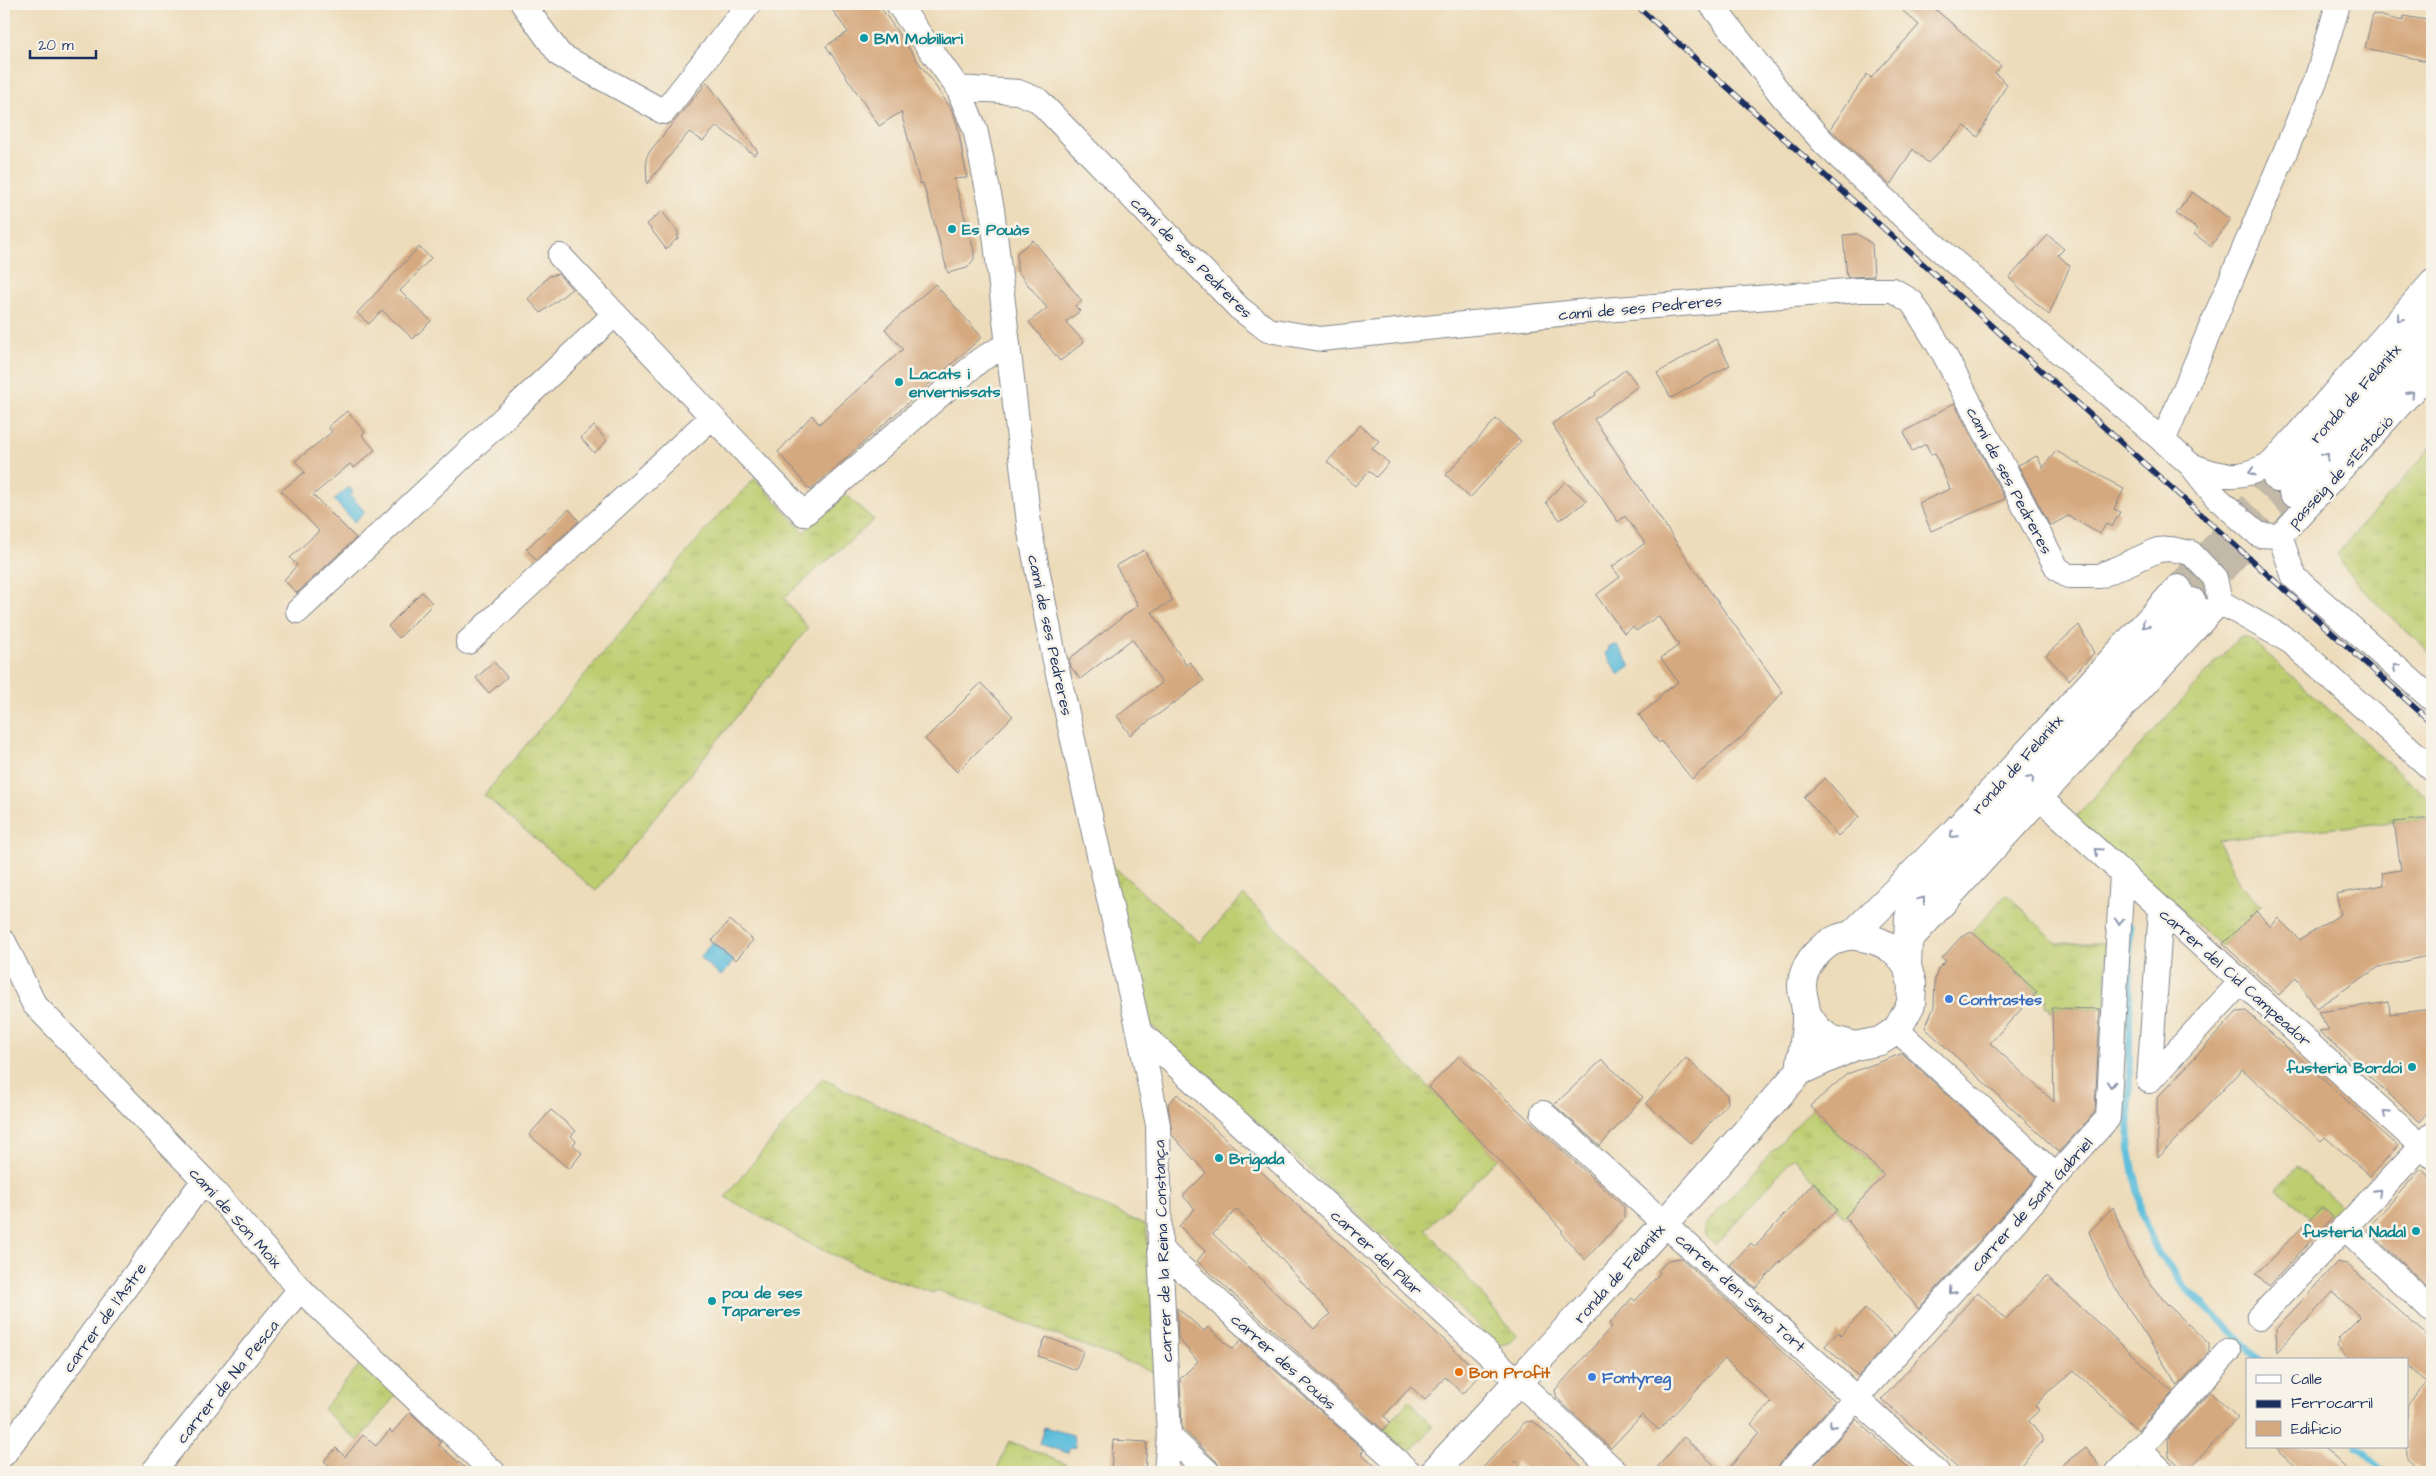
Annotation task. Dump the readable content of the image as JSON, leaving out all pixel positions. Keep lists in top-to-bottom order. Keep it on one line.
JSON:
{"streets":{"main road":["ronda de Felanitx"],"street":["camí de ses Pedreres","passeig de s'Estació","carrer del Cid Campeador","carrer de Sant Gabriel","camí de Son Moix","carrer de la Reina Constança","carrer del Pilar","carrer d'en Simó Tort","carrer de l'Astre","carrer des Pouàs","carrer de Na Pesca"]},"crossings":[["camí de ses Pedreres","carrer de la Reina Constança"],["camí de ses Pedreres","carrer del Pilar"],["ronda de Felanitx","carrer del Pilar"],["ronda de Felanitx","carrer d'en Simó Tort"],["carrer del Cid Campeador","carrer de Sant Gabriel"],["carrer de Sant Gabriel","carrer d'en Simó Tort"],["camí de Son Moix","carrer de l'Astre"],["camí de Son Moix","carrer de Na Pesca"],["carrer de la Reina Constança","carrer del Pilar"],["carrer de la Reina Constança","carrer des Pouàs"]],"one_way":["carrer del Cid Campeador","carrer de Sant Gabriel"],"places":["BM Mobiliari","Es Pouàs","Lacats i envernissats","Contrastes","fusteria Bordoi","Brigada","fusteria Nadal","pou de ses Tapareres","Bon Profit","Fontyreg"],"legend":["Calle","Ferrocarril","Edificio"],"scale_bar":"20 m"}
